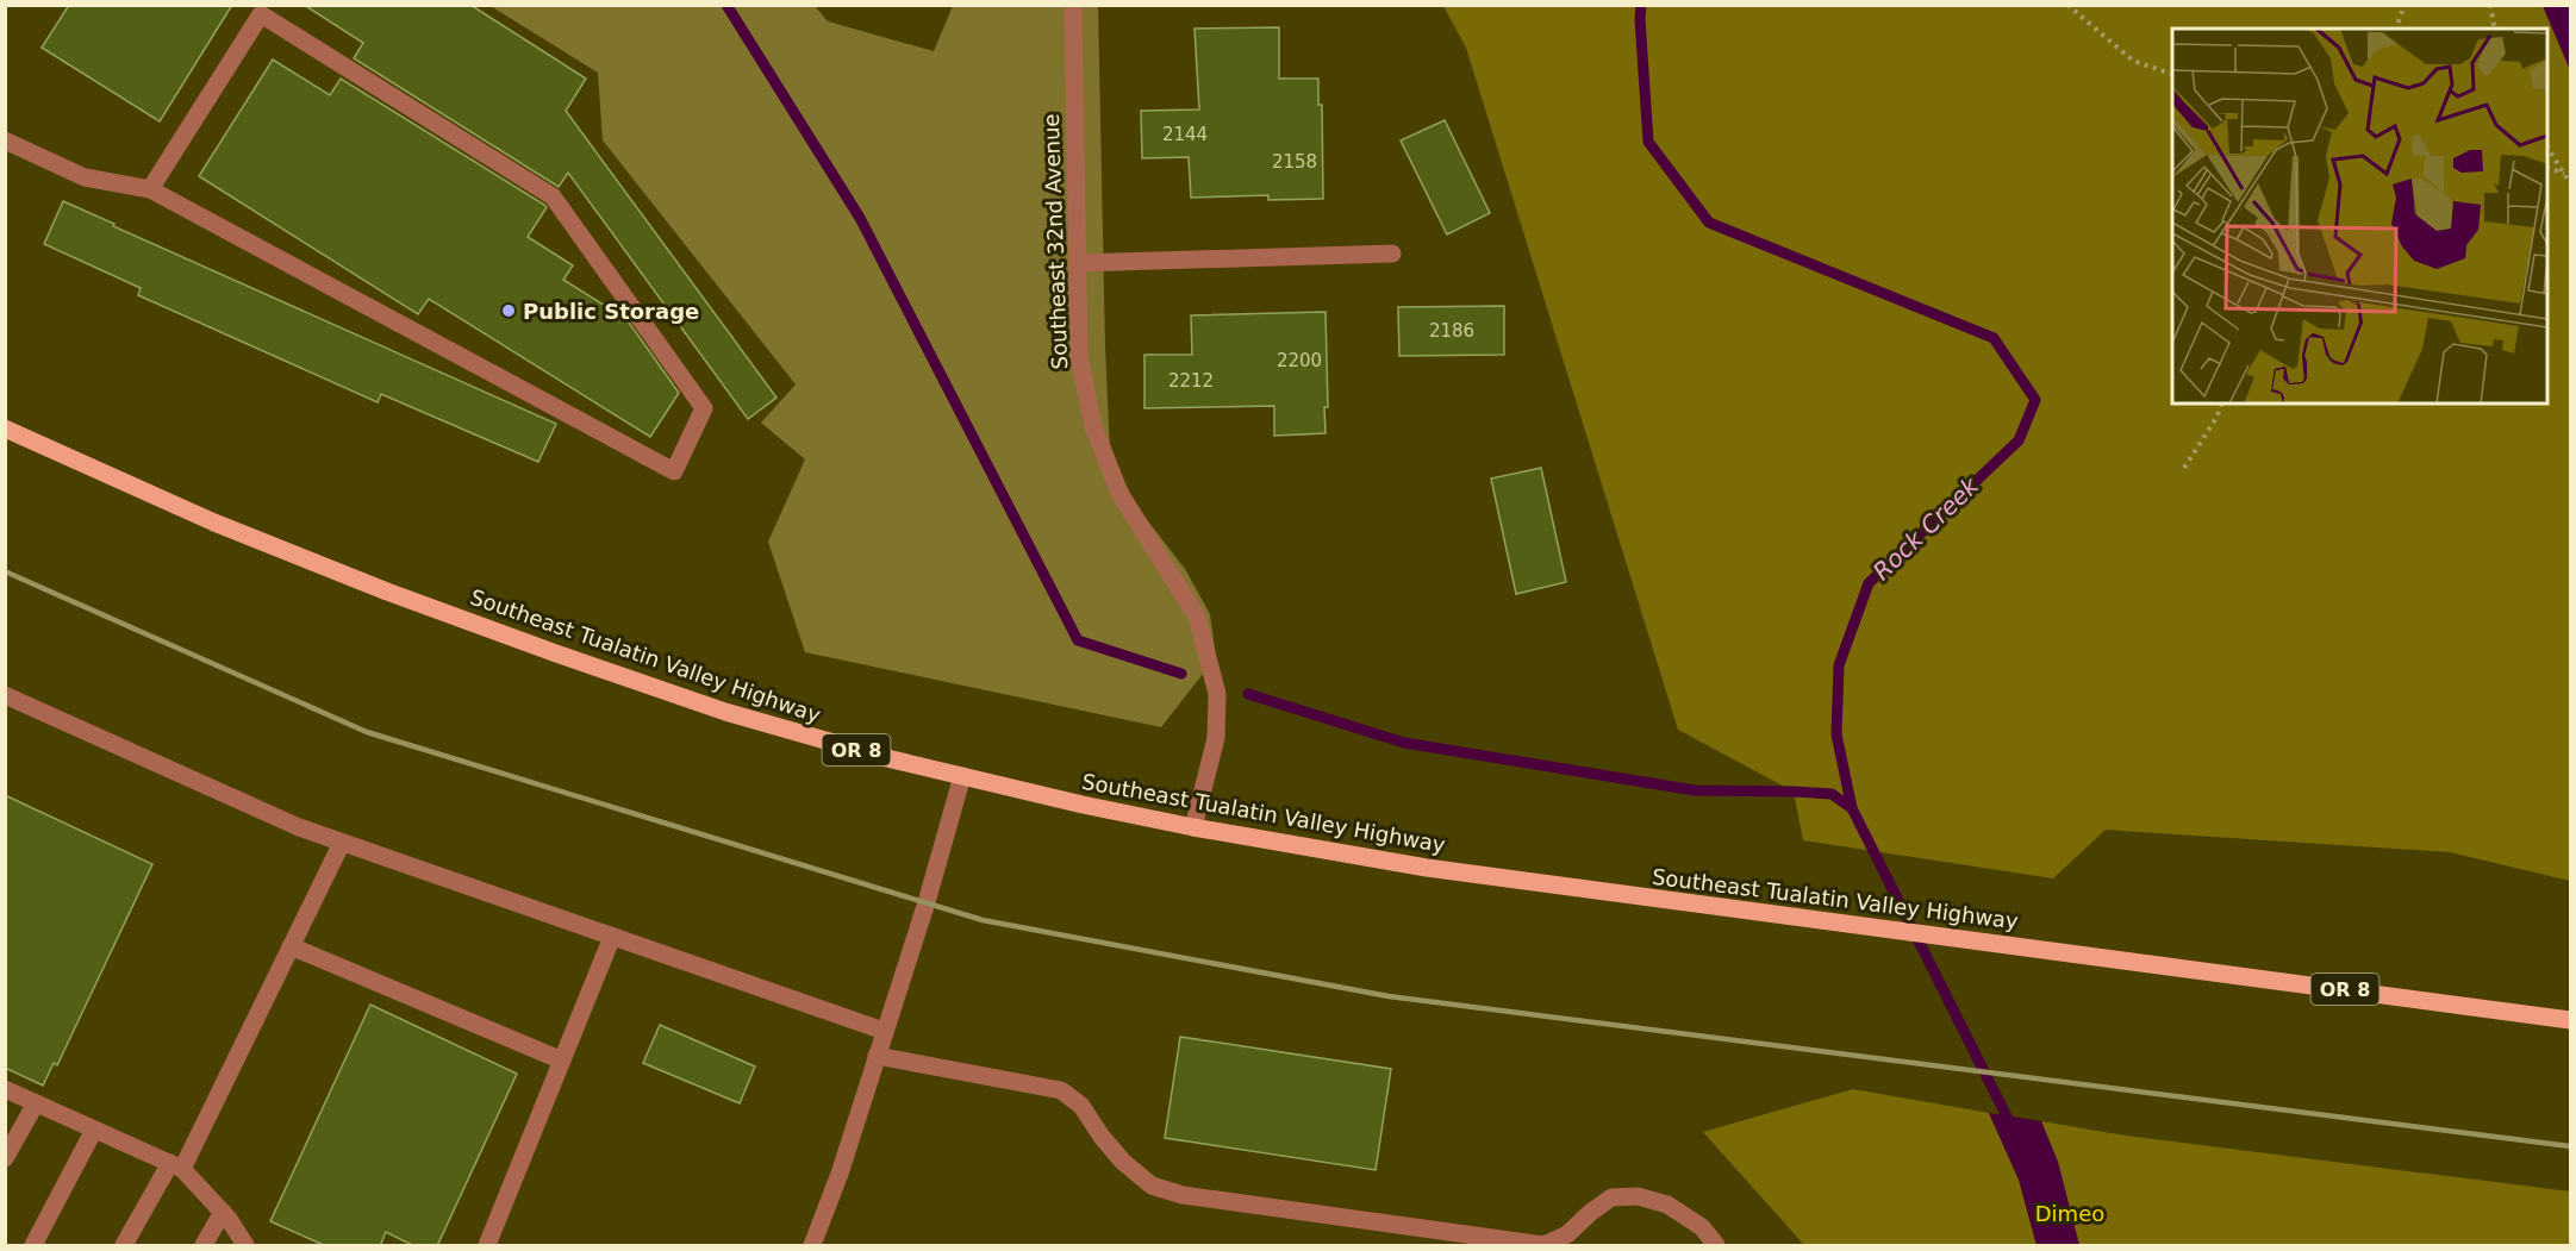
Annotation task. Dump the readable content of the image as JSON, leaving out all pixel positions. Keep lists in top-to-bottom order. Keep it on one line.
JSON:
{"streets":{"main road":["Southeast Tualatin Valley Highway","OR 8"],"street":["Southeast 32nd Avenue"]},"crossings":[["Southeast 32nd Avenue","Southeast Tualatin Valley Highway"]],"water":["Rock Creek"],"parks":["Dimeo"],"places":["Public Storage"],"house_numbers":["2144","2158","2186","2200","2212"]}
